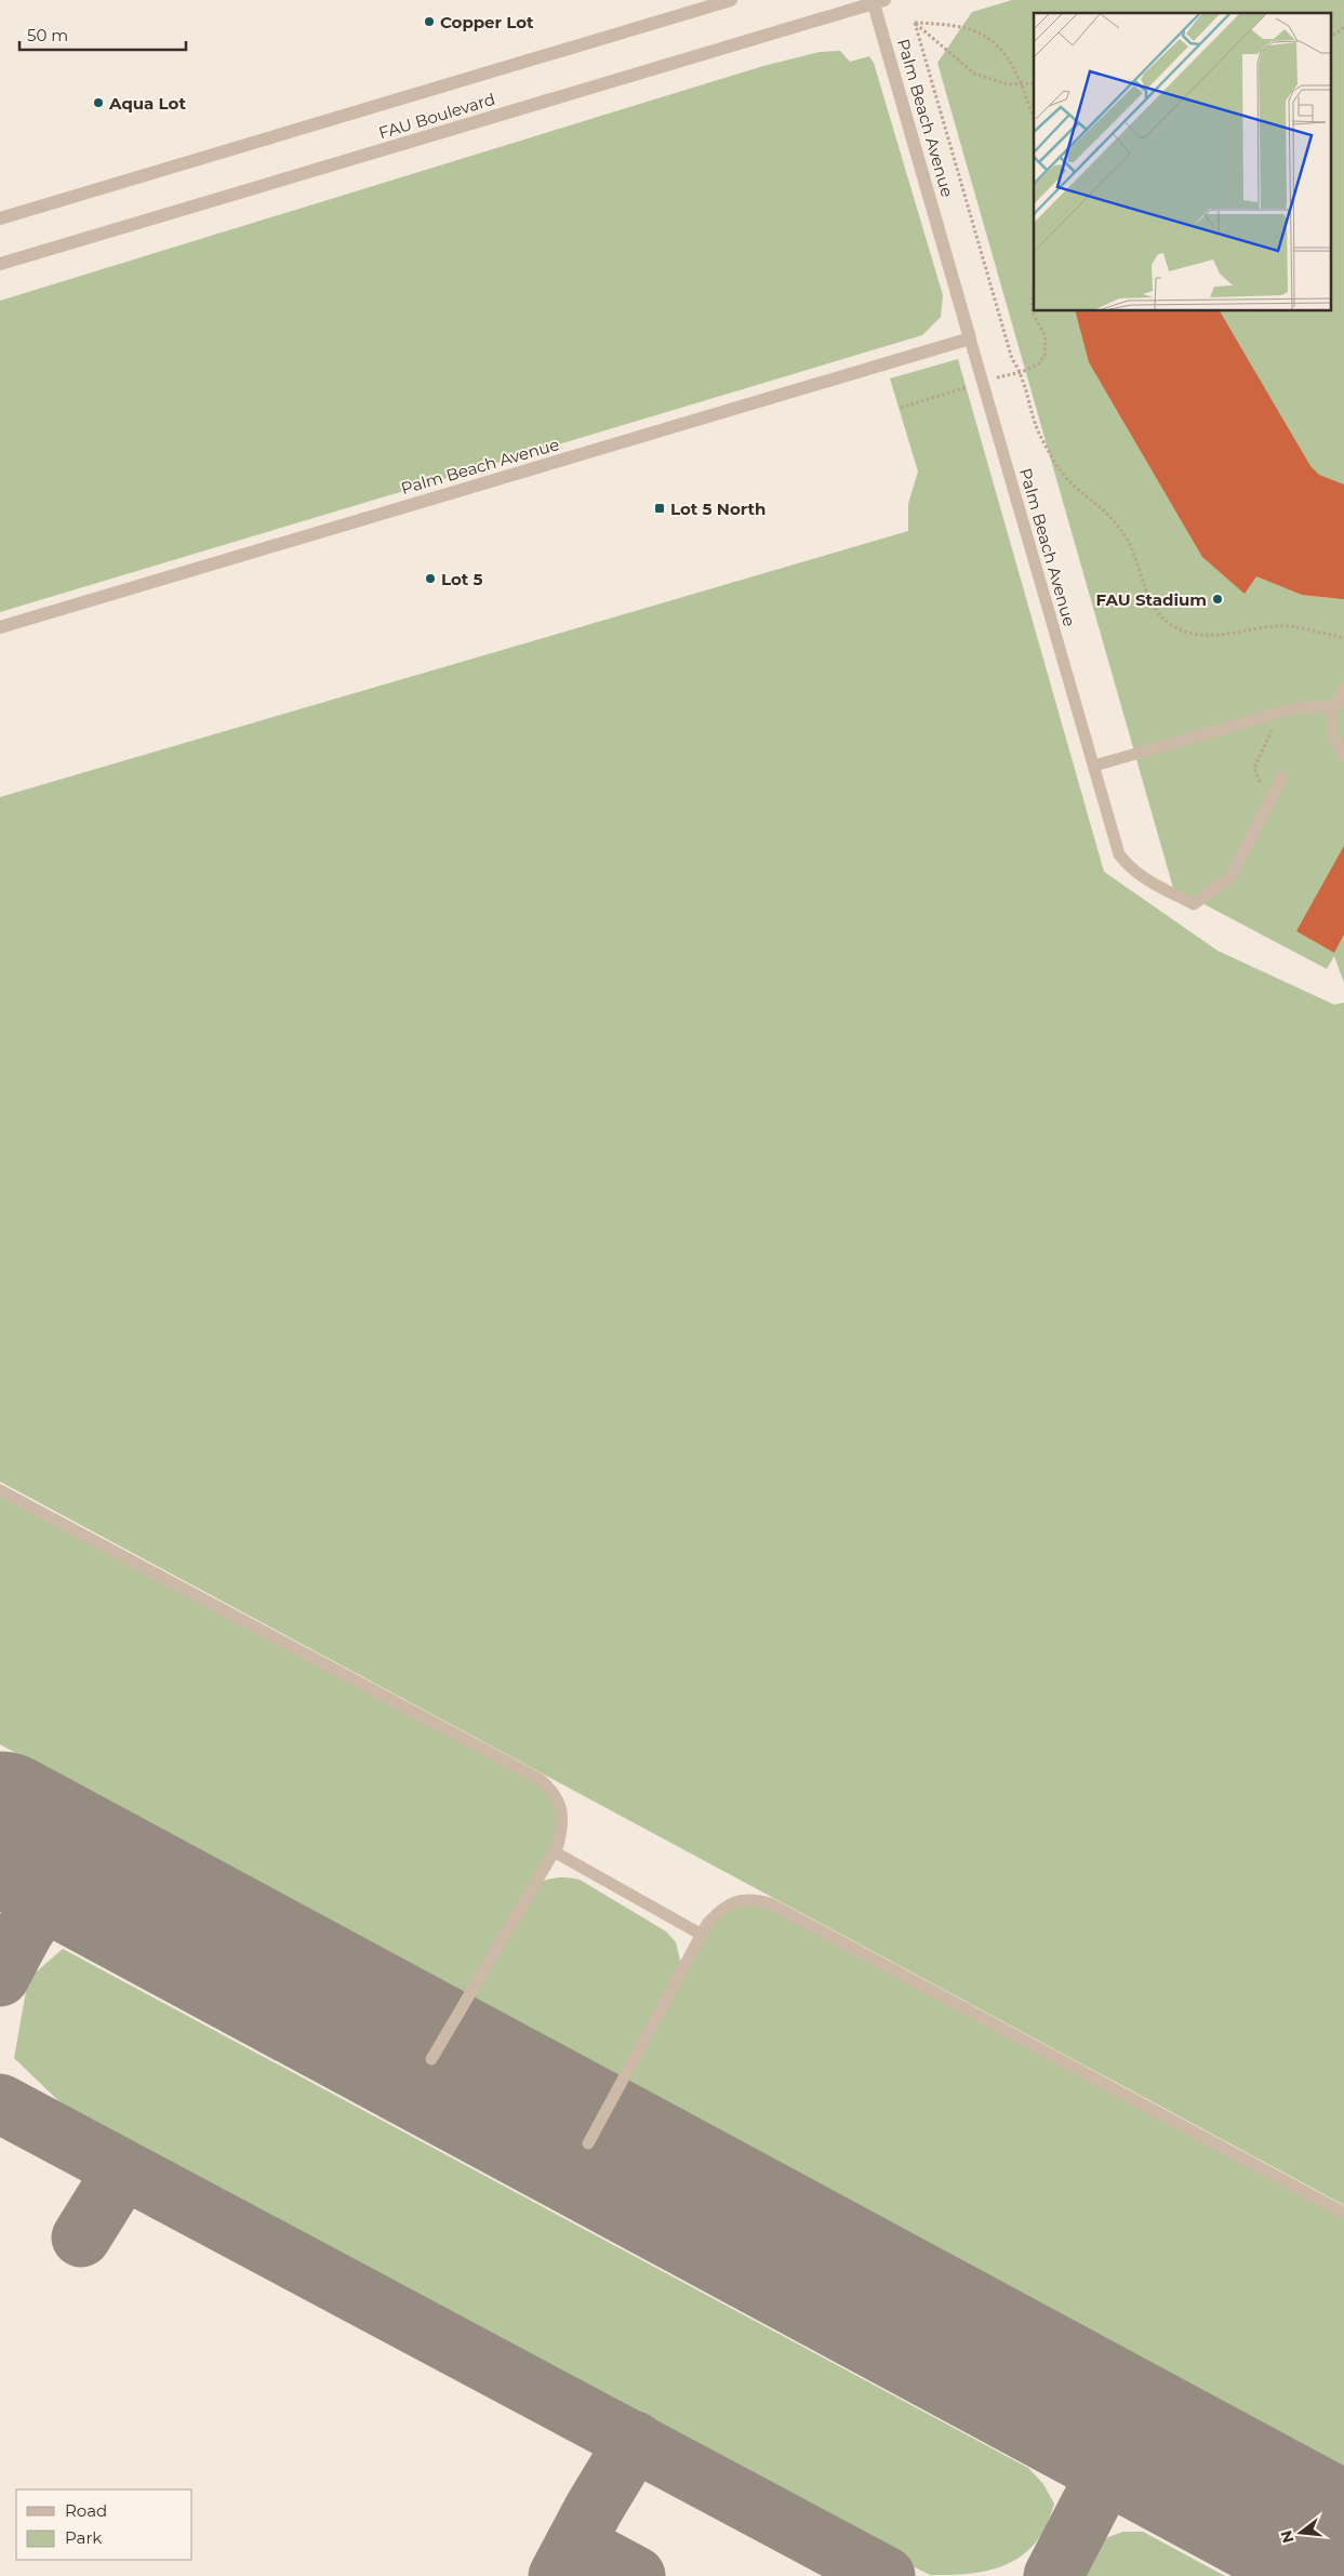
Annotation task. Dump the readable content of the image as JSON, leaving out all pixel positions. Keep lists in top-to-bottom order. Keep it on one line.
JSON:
{"streets":{"street":["FAU Boulevard","Palm Beach Avenue"]},"crossings":[["FAU Boulevard","Palm Beach Avenue"]],"places":{"other":["Copper Lot","Aqua Lot","Lot 5","FAU Stadium"],"transit":["Lot 5 North"]},"legend":["Road","Park"],"scale_bar":"50 m","north":"left"}
